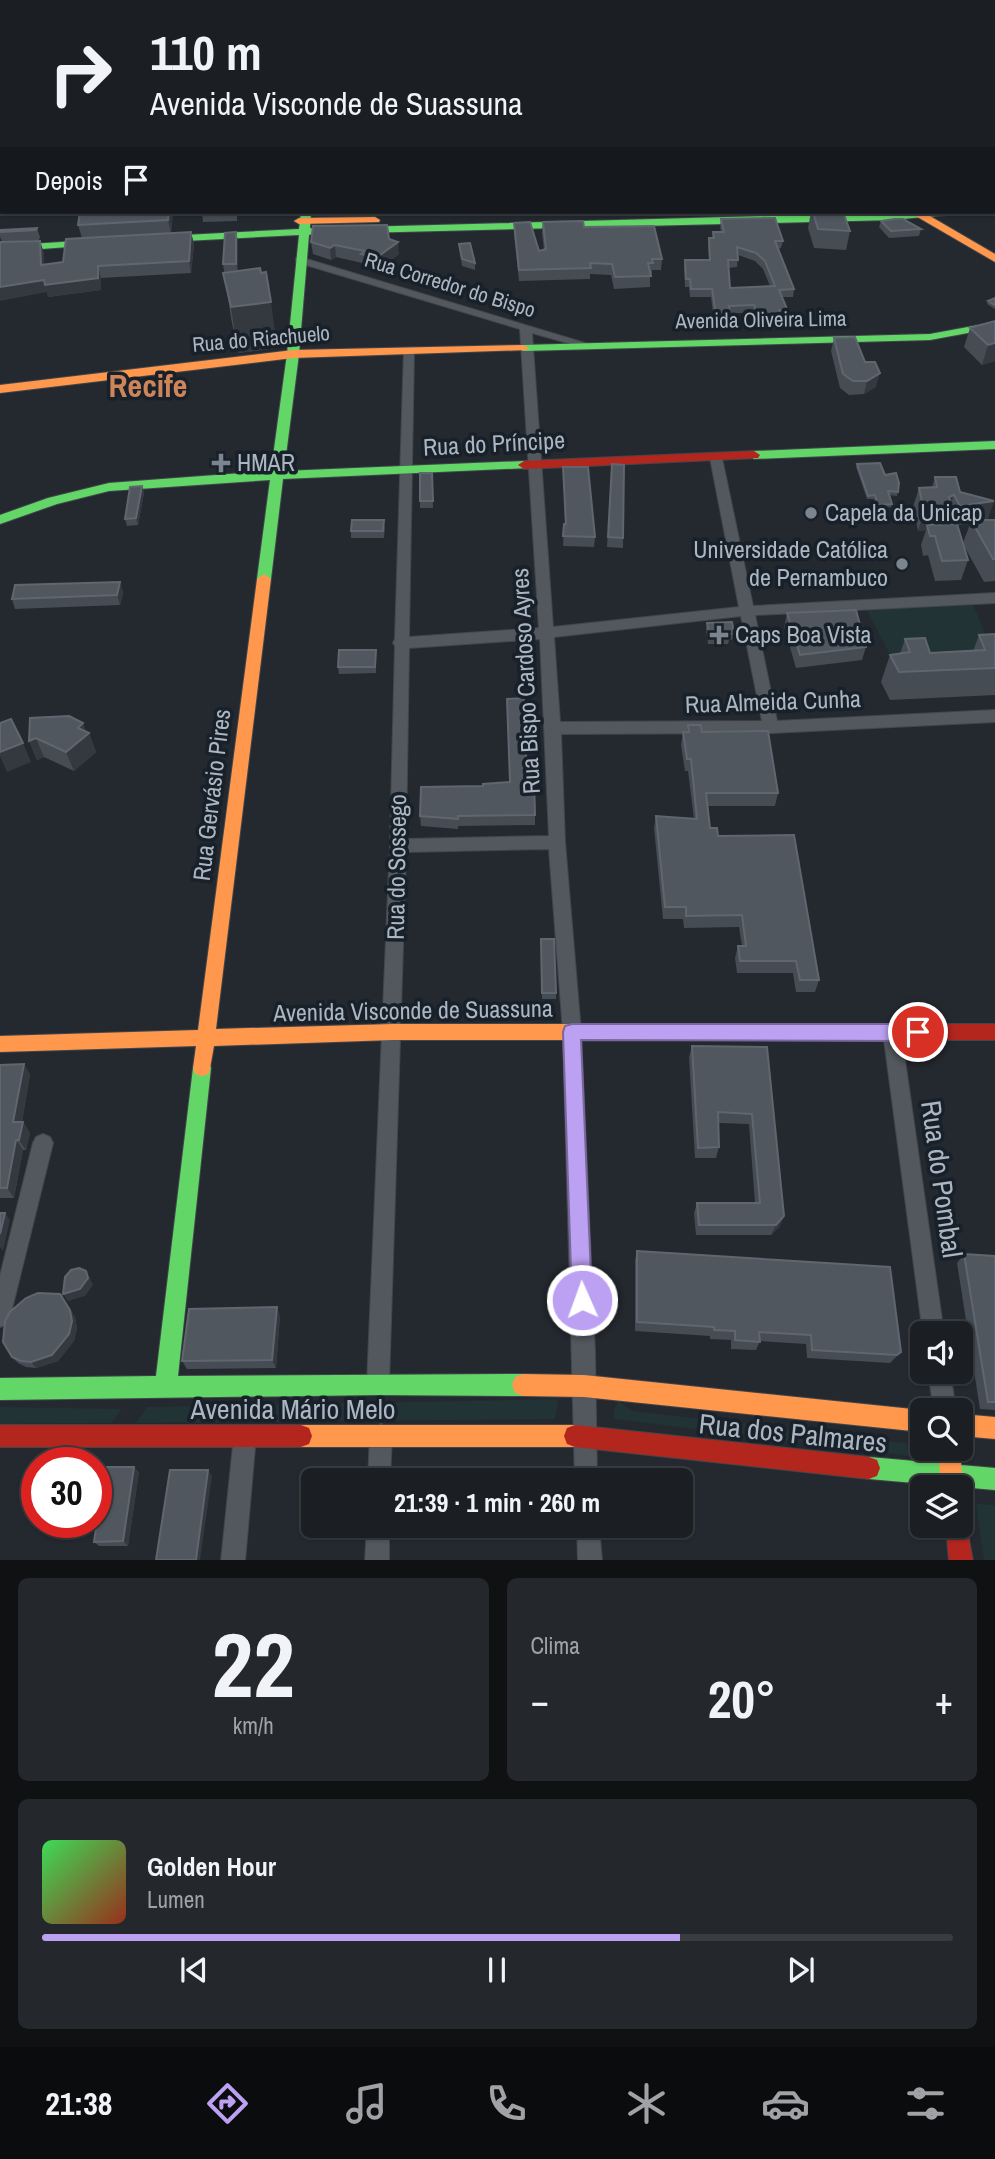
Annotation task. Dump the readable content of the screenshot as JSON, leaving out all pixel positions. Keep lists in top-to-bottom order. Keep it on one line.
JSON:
{"streets":{"main road":["Avenida Oliveira Lima","Rua do Riachuelo","Rua do Príncipe","Rua Gervásio Pires","Avenida Visconde de Suassuna","Avenida Mário Melo","Rua dos Palmares"],"street":["Rua Corredor do Bispo","Rua Bispo Cardoso Ayres","Rua Almeida Cunha","Rua do Sossego","Rua do Pombal"]},"crossings":[["Rua Corredor do Bispo","Avenida Oliveira Lima"],["Rua Corredor do Bispo","Rua Bispo Cardoso Ayres"],["Rua Corredor do Bispo","Rua Gervásio Pires"],["Avenida Oliveira Lima","Rua do Riachuelo"],["Avenida Oliveira Lima","Rua Bispo Cardoso Ayres"],["Rua do Riachuelo","Rua Bispo Cardoso Ayres"],["Rua do Riachuelo","Rua Gervásio Pires"],["Rua do Riachuelo","Rua do Sossego"],["Rua do Príncipe","Rua Bispo Cardoso Ayres"],["Rua do Príncipe","Rua Gervásio Pires"],["Rua do Príncipe","Rua do Sossego"],["Rua Bispo Cardoso Ayres","Rua Almeida Cunha"],["Rua Bispo Cardoso Ayres","Avenida Visconde de Suassuna"],["Rua Bispo Cardoso Ayres","Avenida Mário Melo"],["Rua Bispo Cardoso Ayres","Rua dos Palmares"],["Rua Gervásio Pires","Avenida Visconde de Suassuna"],["Rua Gervásio Pires","Avenida Mário Melo"],["Rua do Sossego","Avenida Visconde de Suassuna"],["Rua do Sossego","Avenida Mário Melo"],["Avenida Visconde de Suassuna","Rua do Pombal"],["Avenida Mário Melo","Rua dos Palmares"]],"districts":["Recife"],"places":{"health":["HMAR","Caps Boa Vista"],"other":["Capela da Unicap","Universidade Católica de Pernambuco"]},"page":{"turn":["110 m","Avenida Visconde de Suassuna"],"then":"Depois","limit":"30","trip":"21:39 · 1 min · 260 m","tile":[["22","km/h"],"Clima"],"heat":["−","20°","+"],"song":["Golden Hour","Lumen"],"tabs":"21:38"}}
